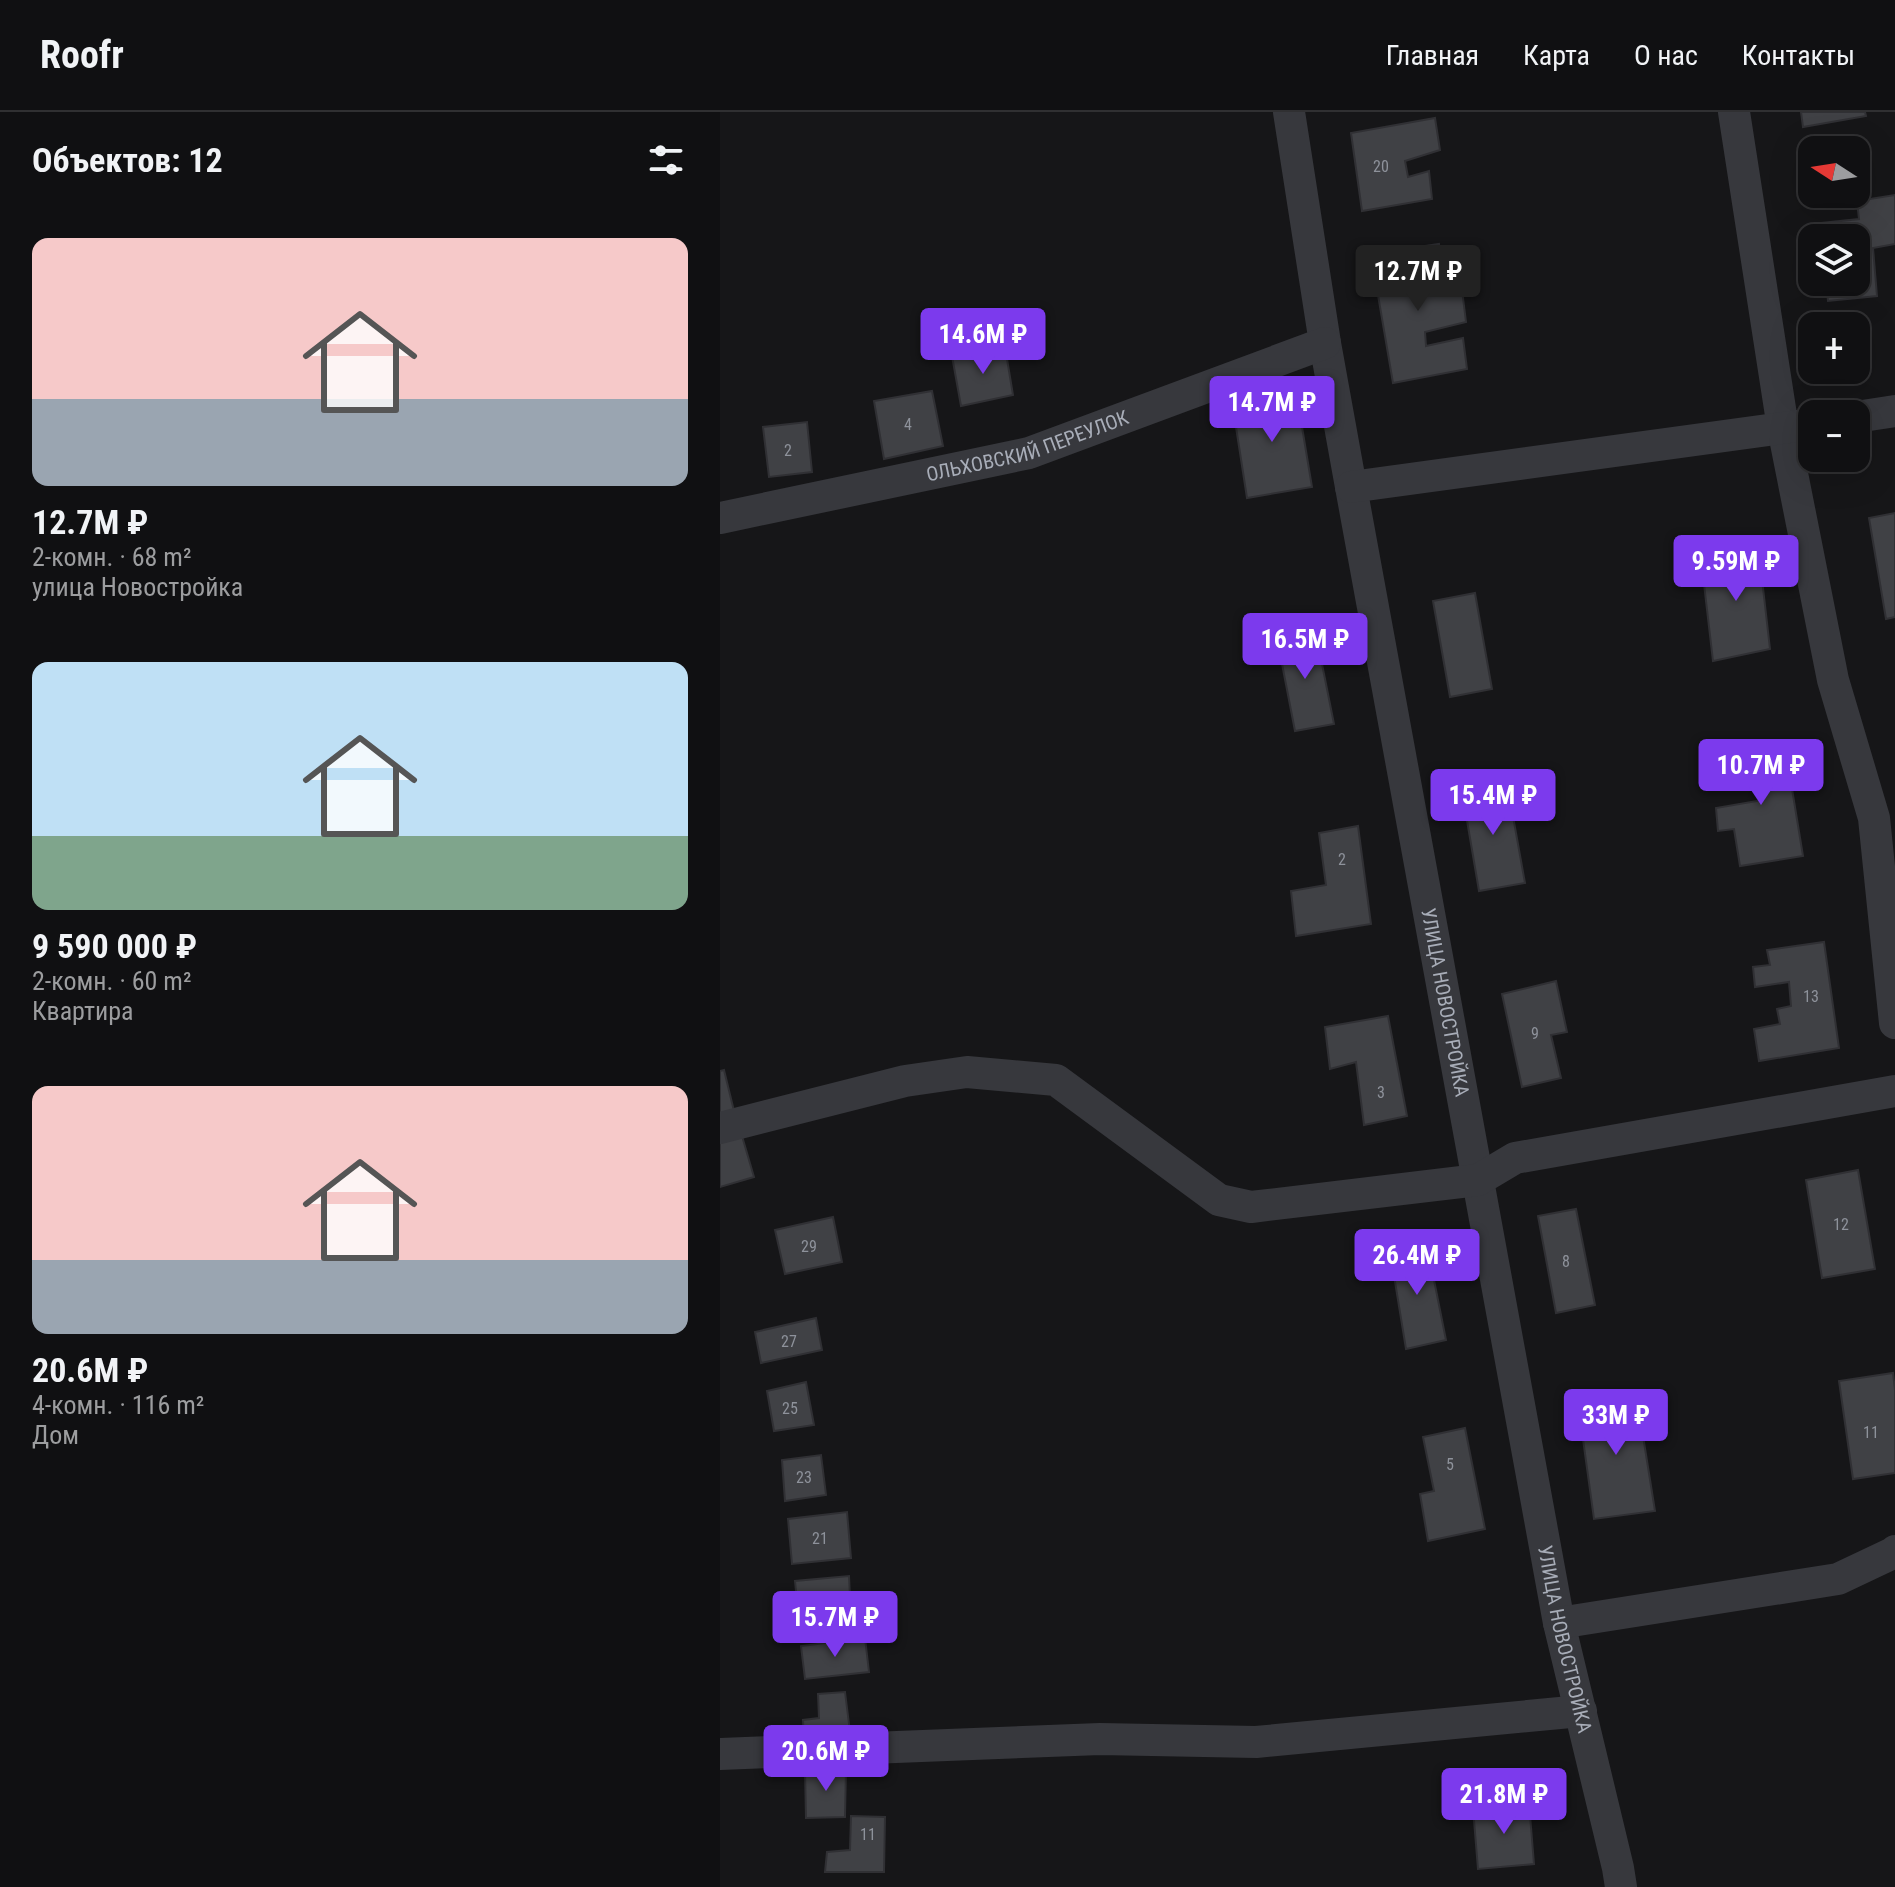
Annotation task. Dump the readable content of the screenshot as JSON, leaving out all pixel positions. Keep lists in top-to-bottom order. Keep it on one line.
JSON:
{"streets":{"street":["ОЛЬХОВСКИЙ ПЕРЕУЛОК","УЛИЦА НОВОСТРОЙКА"]},"crossings":[["ОЛЬХОВСКИЙ ПЕРЕУЛОК","УЛИЦА НОВОСТРОЙКА"]],"house_numbers":["20","4","2","2","13","9","3","12","29","8","27","25","11","5","23","21","11"],"north":"left","page":{"header":"Roofr","nav":["Главная","Карта","О нас","Контакты"],"heading":"Объектов: 12","map_buttons":["+","−"],"list":[{"name":"12.7M ₽","note":"2-комн. · 68 m² · улица Новостройка"},{"name":"9 590 000 ₽","note":"2-комн. · 60 m² · Квартира"},{"name":"20.6M ₽","note":"4-комн. · 116 m² · Дом"}],"price":["12.7M ₽","14.6M ₽","14.7M ₽","9.59M ₽","16.5M ₽","10.7M ₽","15.4M ₽","26.4M ₽","33M ₽","15.7M ₽","20.6M ₽","21.8M ₽"]}}
